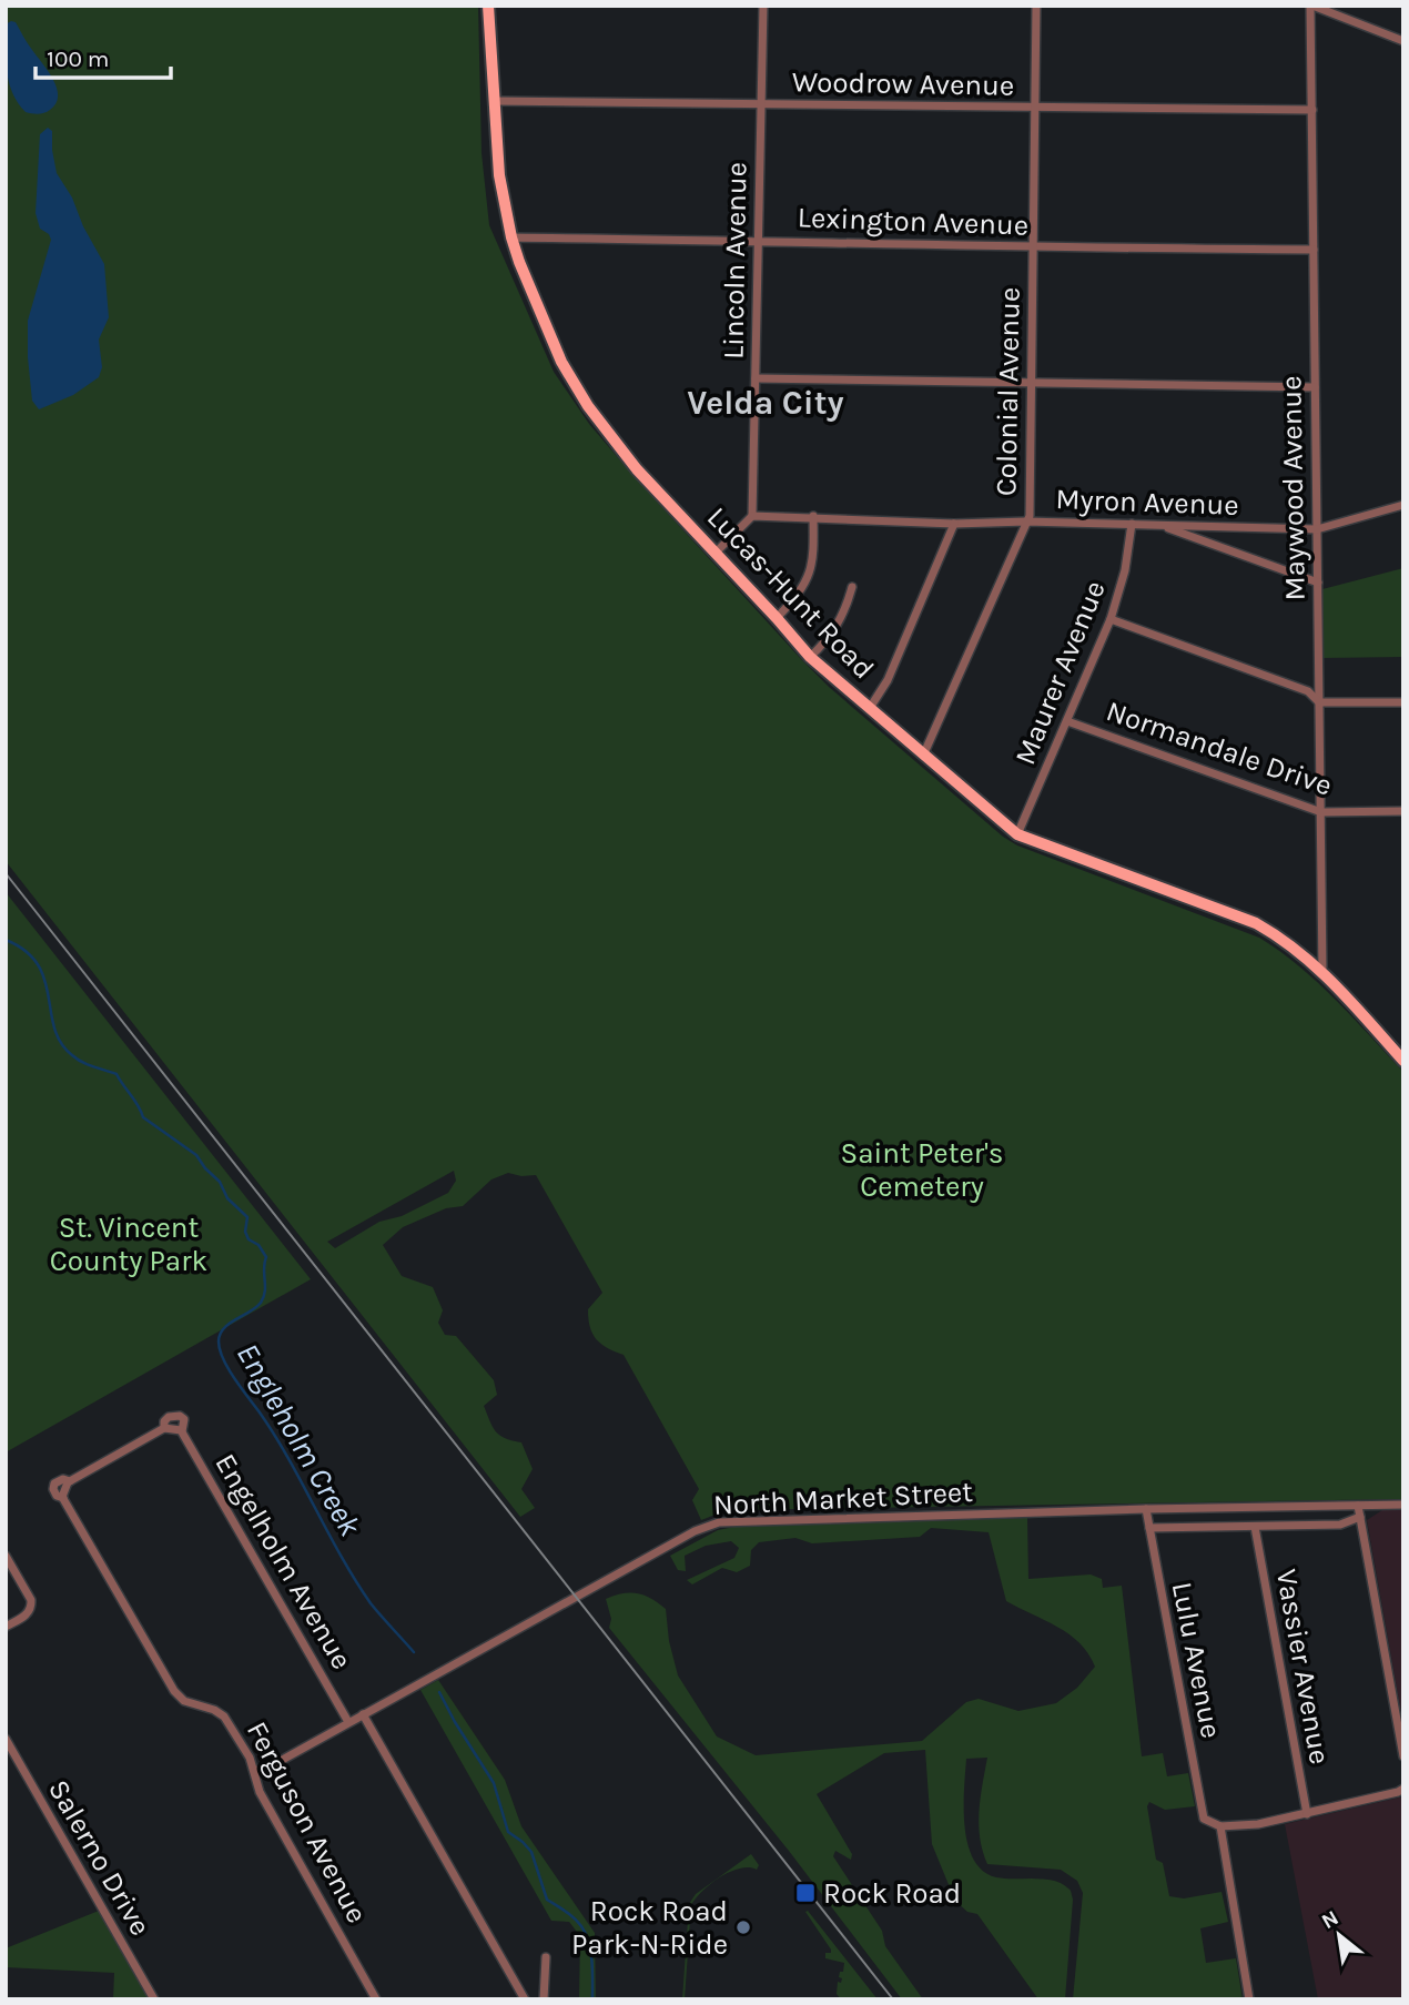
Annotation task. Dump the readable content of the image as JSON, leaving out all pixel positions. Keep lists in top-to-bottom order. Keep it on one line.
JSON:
{"streets":{"main road":["Lucas-Hunt Road"],"street":["Woodrow Avenue","Lexington Avenue","Lincoln Avenue","Colonial Avenue","Maywood Avenue","Myron Avenue","Maurer Avenue","Normandale Drive","North Market Street","Engelholm Avenue","Lulu Avenue","Vassier Avenue","Ferguson Avenue","Salerno Drive"]},"crossings":[["Woodrow Avenue","Lincoln Avenue"],["Woodrow Avenue","Colonial Avenue"],["Woodrow Avenue","Maywood Avenue"],["Woodrow Avenue","Lucas-Hunt Road"],["Lexington Avenue","Lincoln Avenue"],["Lexington Avenue","Colonial Avenue"],["Lexington Avenue","Maywood Avenue"],["Lexington Avenue","Lucas-Hunt Road"],["Lincoln Avenue","Myron Avenue"],["Colonial Avenue","Myron Avenue"],["Colonial Avenue","Lucas-Hunt Road"],["Maywood Avenue","Myron Avenue"],["Maywood Avenue","Lucas-Hunt Road"],["Maywood Avenue","Normandale Drive"],["Myron Avenue","Maurer Avenue"],["Lucas-Hunt Road","Maurer Avenue"],["Maurer Avenue","Normandale Drive"],["North Market Street","Engelholm Avenue"],["North Market Street","Lulu Avenue"],["North Market Street","Ferguson Avenue"]],"districts":["Velda City"],"water":["Engleholm Creek"],"parks":["Saint Peter's Cemetery","St. Vincent County Park"],"places":{"transit":["Rock Road"],"other":["Rock Road Park-N-Ride"]},"scale_bar":"100 m","north":"top left"}
